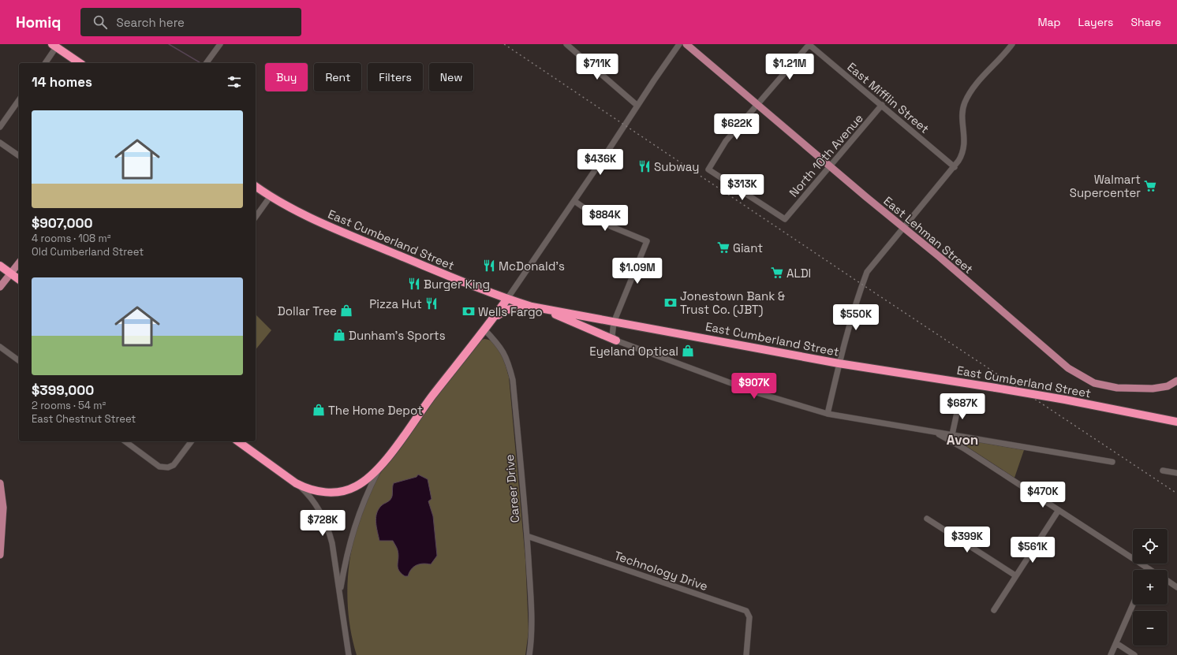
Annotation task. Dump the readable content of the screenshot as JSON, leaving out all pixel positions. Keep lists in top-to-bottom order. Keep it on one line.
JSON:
{"streets":{"highway":["East Cumberland Street"],"main road":["East Lehman Street"],"street":["East Mifflin Street","North 10th Avenue","Career Drive","Technology Drive"]},"crossings":[["East Mifflin Street","North 10th Avenue"],["North 10th Avenue","East Lehman Street"],["Career Drive","Technology Drive"]],"districts":["Avon"],"places":{"restaurant":["Subway","McDonald's","Burger King","Pizza Hut"],"supermarket":["Walmart Supercenter","Giant","ALDI"],"bank":["Jonestown Bank & Trust Co. (JBT)","Wells Fargo"],"shop":["Dollar Tree","Dunham's Sports","Eyeland Optical","The Home Depot"]},"page":{"header":"Homiq","search":"Search here","nav":["Map","Layers","Share"],"price":["$711K","$1.21M","$622K","$436K","$313K","$884K","$1.09M","$550K","$907K","$687K","$470K","$728K","$399K","$561K"],"chip":["Buy","Rent","Filters","New"],"heading":"14 homes","list":[{"name":"$907,000","note":"4 rooms · 108 m² · Old Cumberland Street"},{"name":"$399,000","note":"2 rooms · 54 m² · East Chestnut Street"}],"map_buttons":["+","−"]}}
